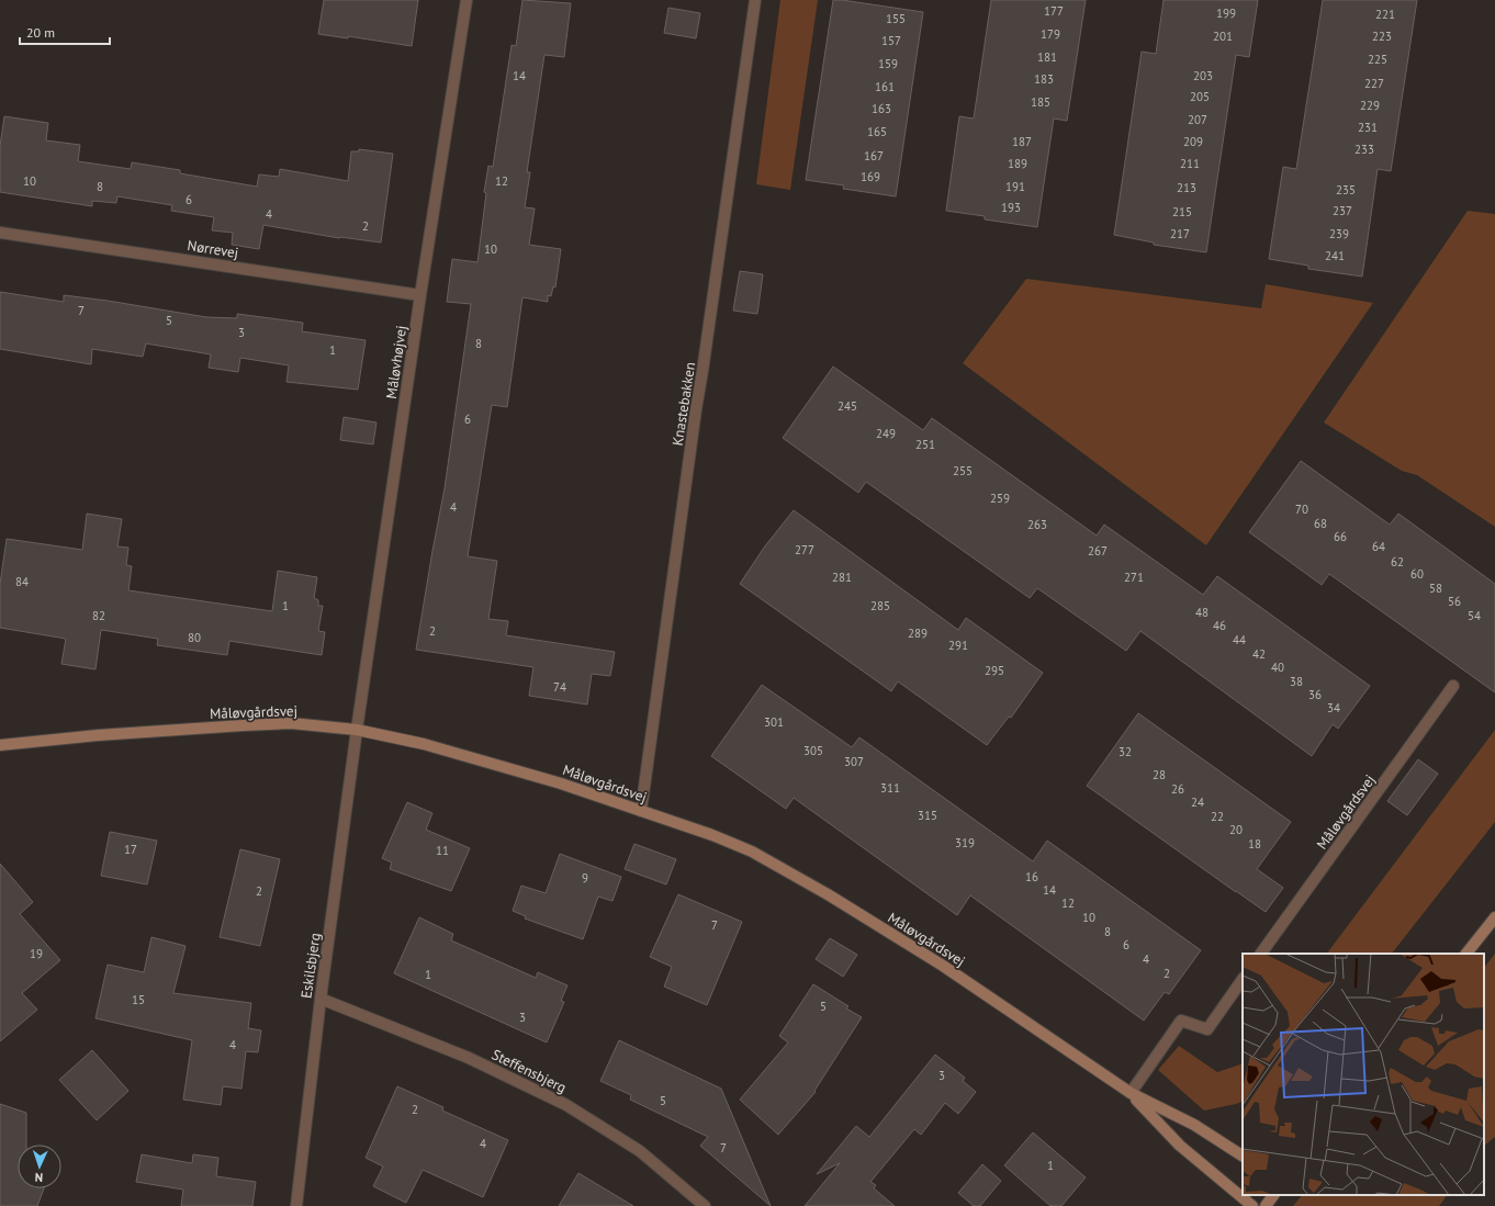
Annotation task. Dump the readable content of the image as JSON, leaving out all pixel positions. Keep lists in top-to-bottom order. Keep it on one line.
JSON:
{"streets":{"street":["Nørrevej","Måløvhøjvej","Knastebakken","Måløvgårdsvej","Eskilsbjerg","Steffensbjerg"]},"crossings":[["Nørrevej","Måløvhøjvej"],["Måløvhøjvej","Måløvgårdsvej"],["Måløvhøjvej","Eskilsbjerg"],["Knastebakken","Måløvgårdsvej"],["Måløvgårdsvej","Eskilsbjerg"],["Eskilsbjerg","Steffensbjerg"]],"house_numbers":["177","199","221","155","179","201","223","157","181","225","159","14","203","183","227","161","205","185","229","163","207","231","165","187","209","233","167","189","211","169","10","12","8","191","213","235","6","193","237","215","4","2","217","239","10","241","7","5","3","8","1","245","6","249","251","255","259","4","70","68","263","66","64","277","267","62","60","281","271","84","58","56","1","285","48","82","54","46","2","289","80","44","291","42","40","295","38","74","36","34","301","305","32","307","28","311","26","24","315","22","20","319","18","17","11","16","9","14","2","12","10","7","8","6","19","4","2","1","15","5","3","4","3","5","2","4","7","1"],"scale_bar":"20 m","north":"bottom"}
